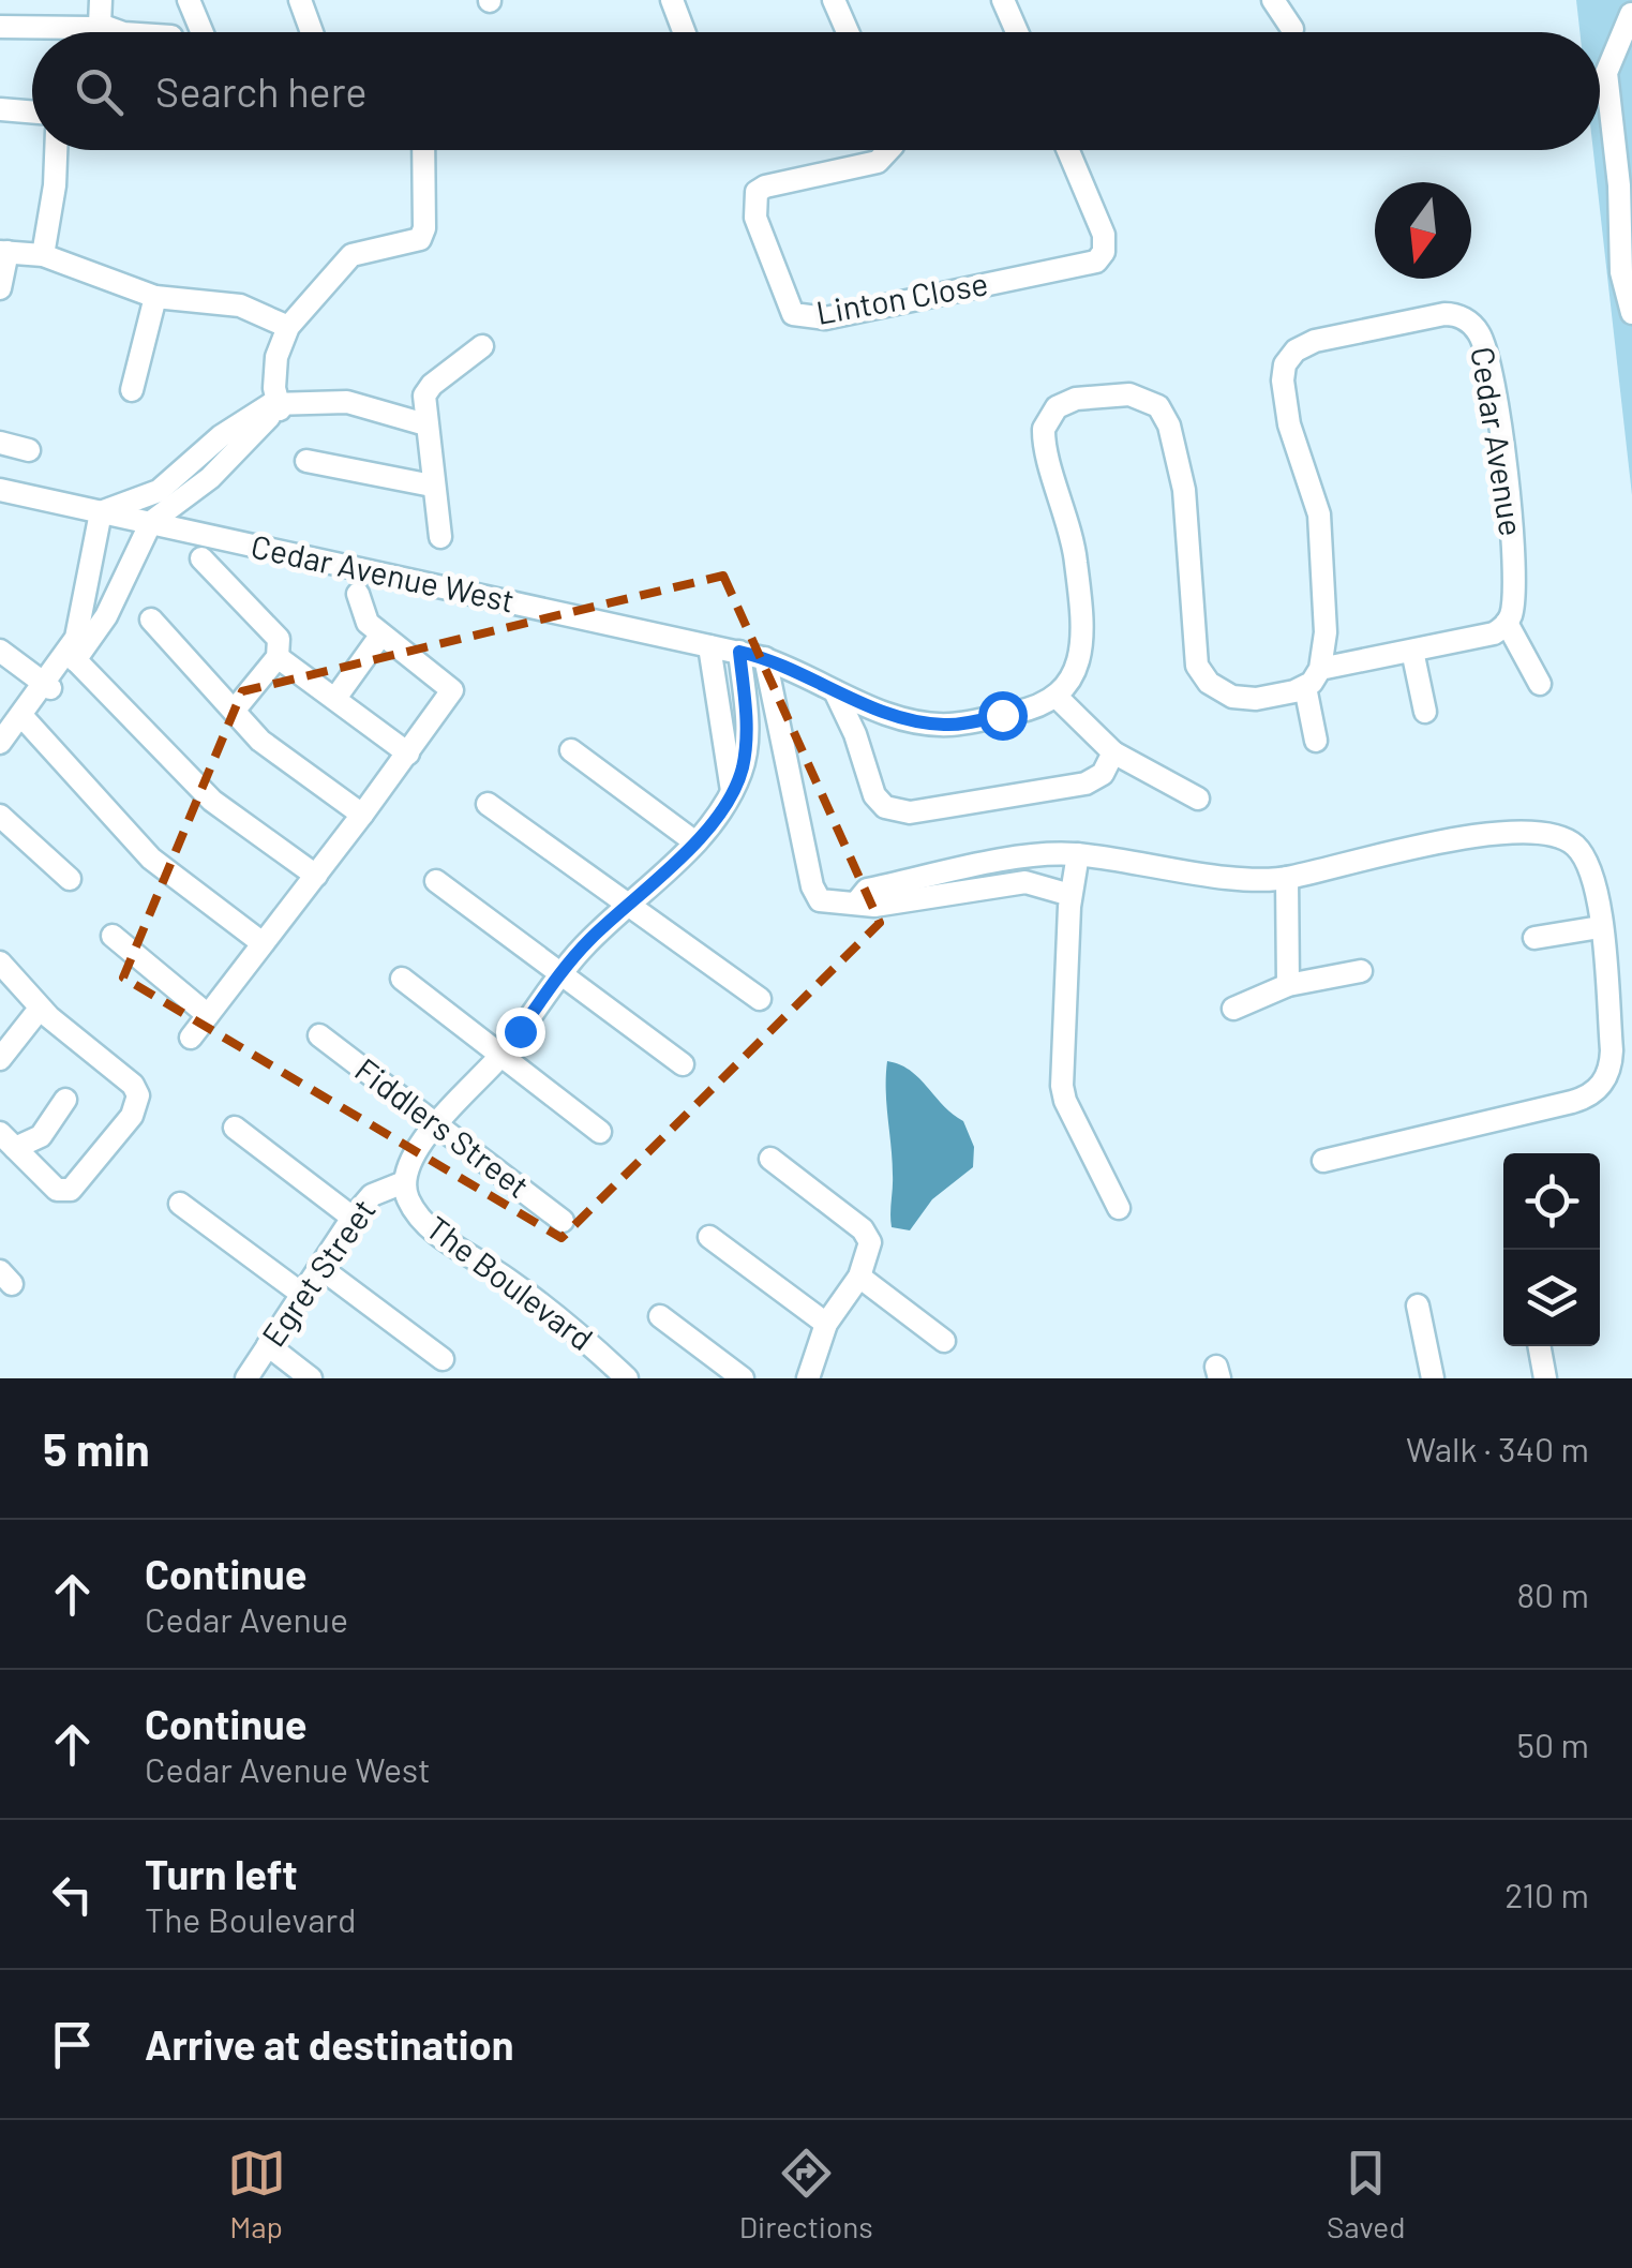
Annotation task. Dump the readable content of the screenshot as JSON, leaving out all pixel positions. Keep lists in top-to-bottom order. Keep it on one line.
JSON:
{"streets":{"street":["Linton Close","Cedar Avenue","Cedar Avenue West","Fiddlers Street","Egret Street","The Boulevard"]},"crossings":[["Cedar Avenue West","The Boulevard"],["Fiddlers Street","The Boulevard"],["Egret Street","The Boulevard"]],"north":"bottom","page":{"search":"Search here","heading":["5 min","Walk · 340 m"],"list":[["Continue","Cedar Avenue","80 m"],["Continue","Cedar Avenue West","50 m"],["Turn left","The Boulevard","210 m"],"Arrive at destination"],"nav":["Map","Directions","Saved"]}}
